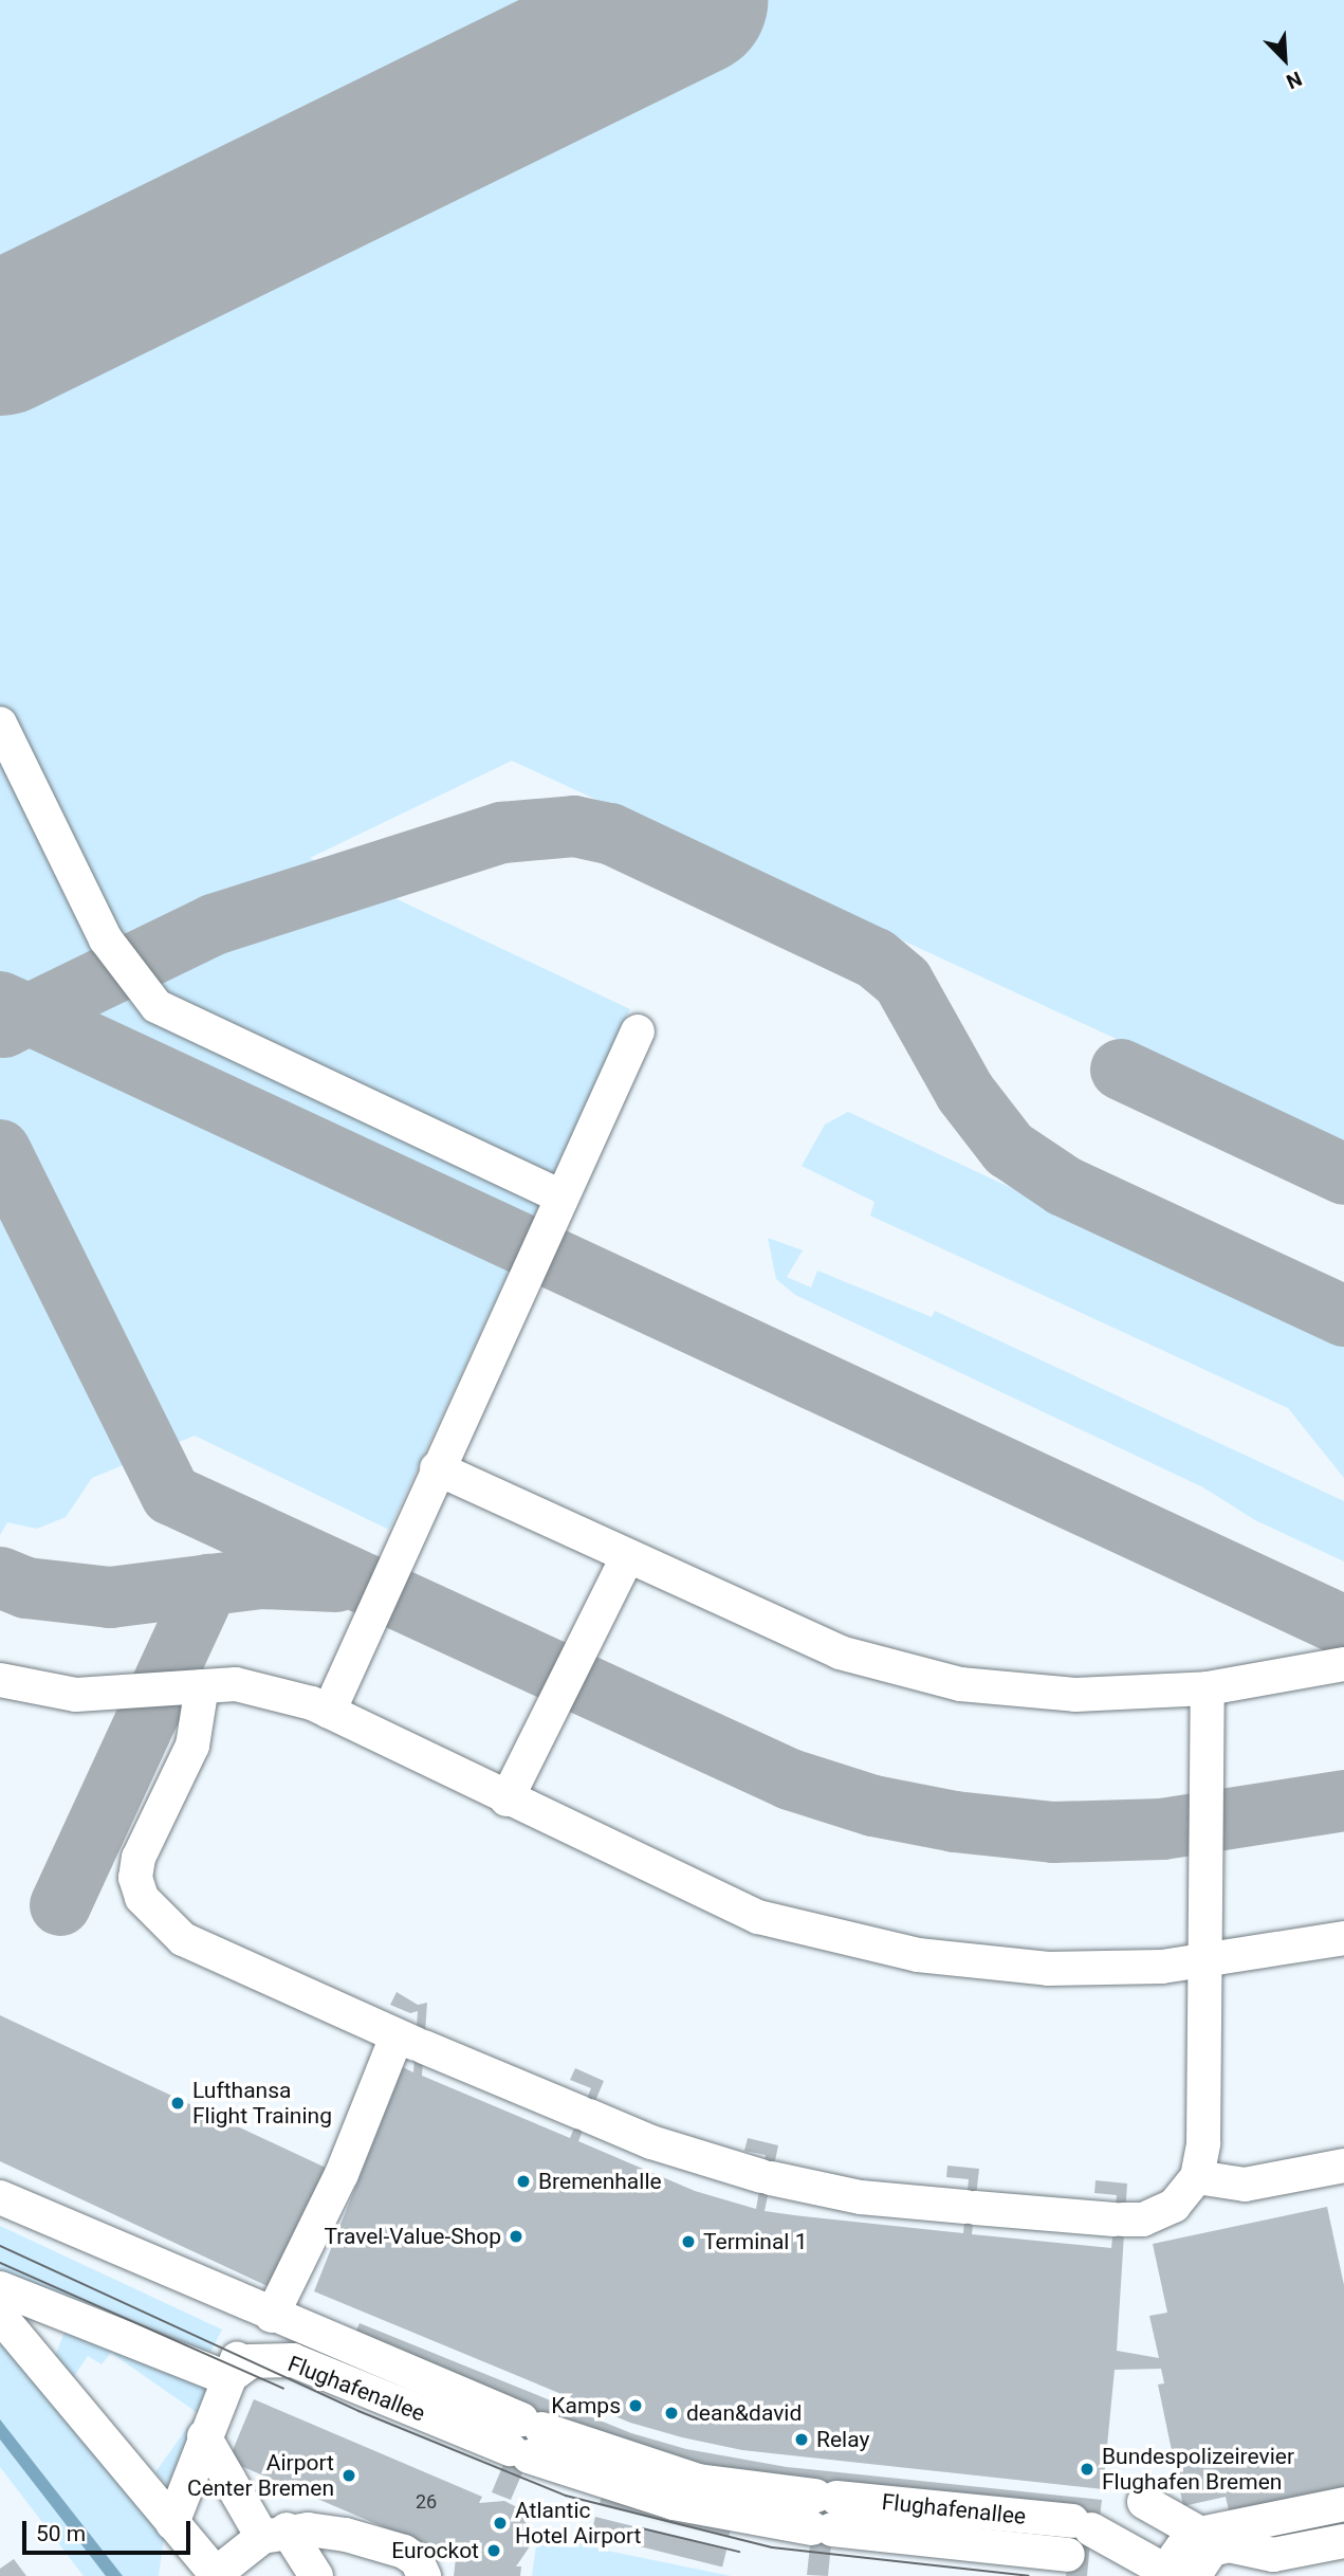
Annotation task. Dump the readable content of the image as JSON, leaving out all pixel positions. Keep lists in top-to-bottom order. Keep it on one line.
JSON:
{"streets":{"street":["Flughafenallee"]},"places":["Lufthansa Flight Training","Bremenhalle","Travel-Value-Shop","Terminal 1","Kamps","dean&david","Relay","Bundespolizeirevier Flughafen Bremen","Airport Center Bremen","Atlantic Hotel Airport","Eurockot"],"house_numbers":["26"],"scale_bar":"50 m","north":"bottom right"}
